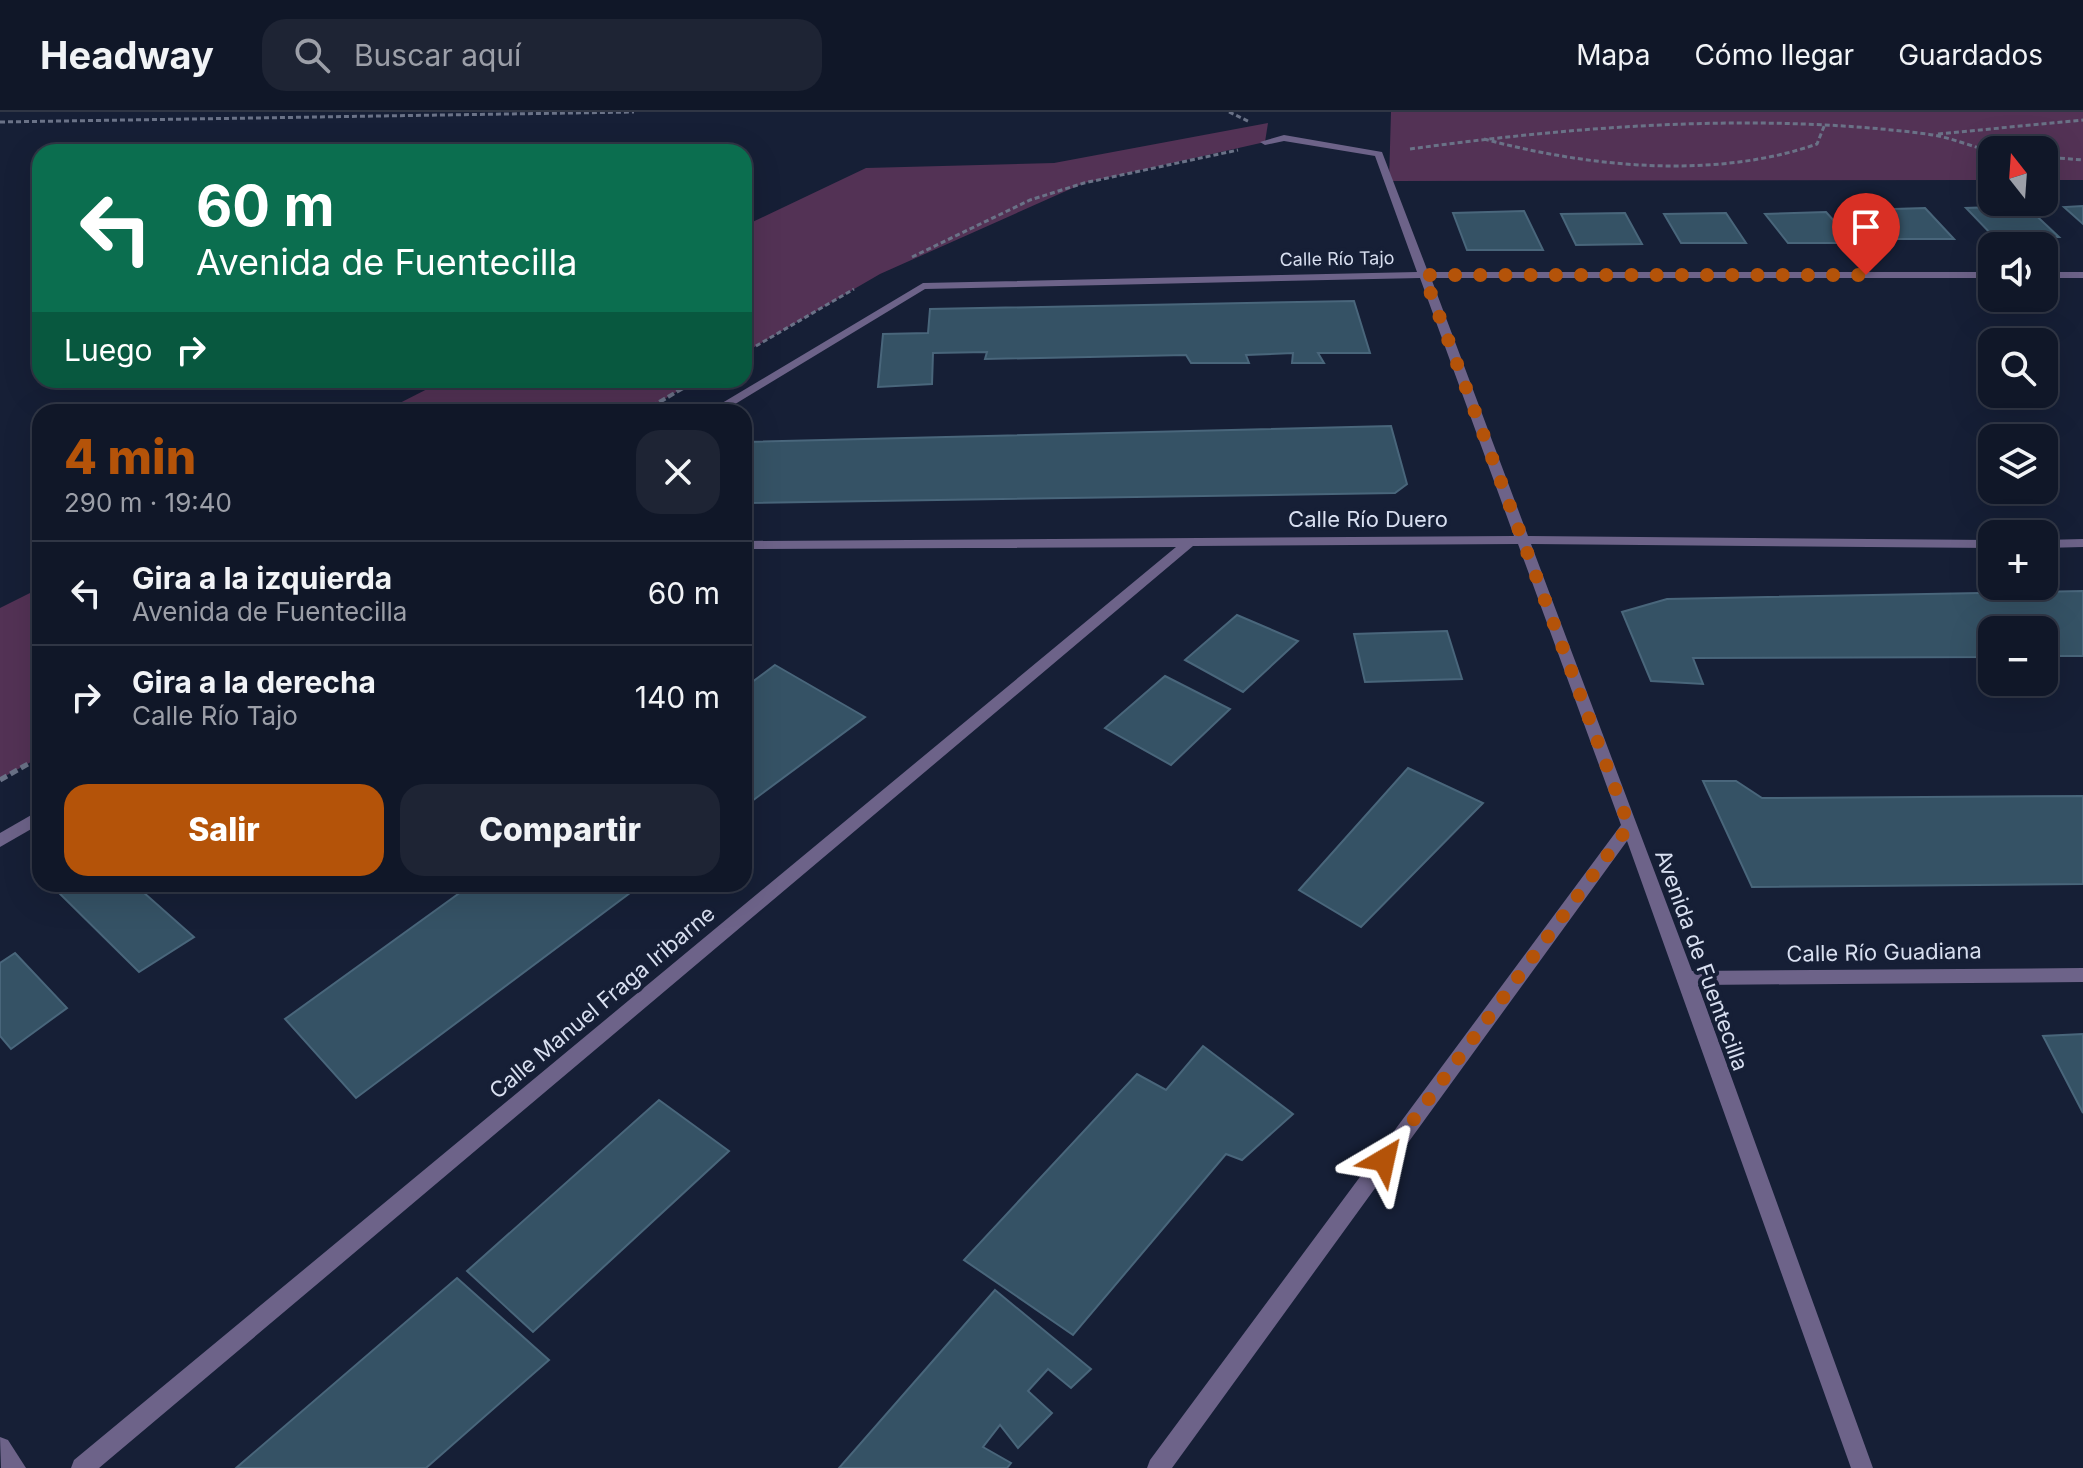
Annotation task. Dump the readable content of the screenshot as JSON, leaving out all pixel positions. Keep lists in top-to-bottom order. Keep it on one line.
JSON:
{"streets":{"street":["Calle Río Tajo","Calle Río Duero","Calle Río Guadiana","Avenida de Fuentecilla","Calle Manuel Fraga Iribarne"]},"crossings":[["Calle Río Tajo","Avenida de Fuentecilla"],["Calle Río Duero","Avenida de Fuentecilla"],["Calle Río Duero","Calle Manuel Fraga Iribarne"],["Calle Río Guadiana","Avenida de Fuentecilla"]],"north":"top","page":{"header":"Headway","search":"Buscar aquí","nav":["Mapa","Cómo llegar","Guardados"],"map_buttons":["+","−"],"turn":["60 m","Avenida de Fuentecilla"],"then":"Luego","heading":["4 min","290 m · 19:40"],"list":[{"name":"Gira a la izquierda","note":"Avenida de Fuentecilla","value":"60 m"},{"name":"Gira a la derecha","note":"Calle Río Tajo","value":"140 m"}],"buttons":["Salir","Compartir"]}}
